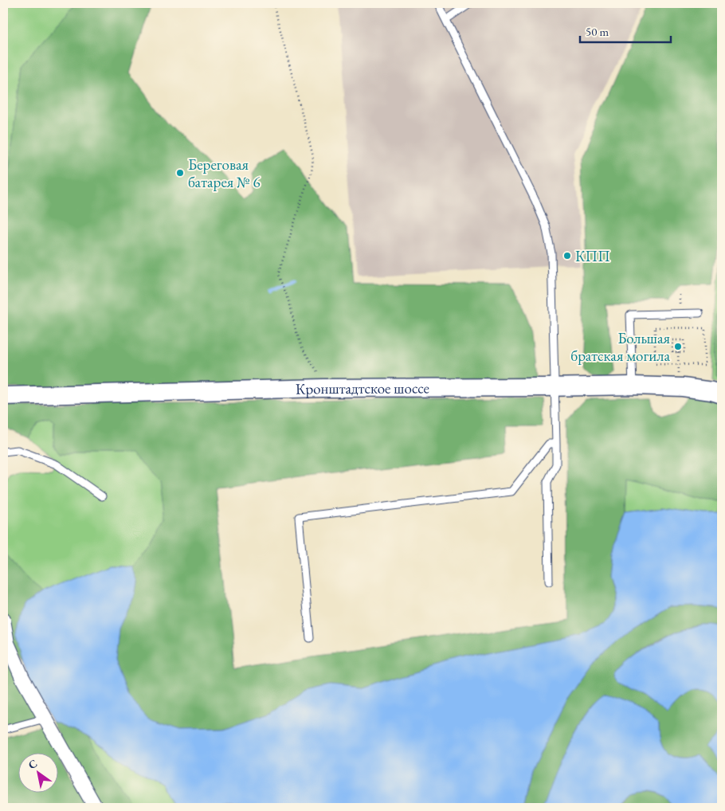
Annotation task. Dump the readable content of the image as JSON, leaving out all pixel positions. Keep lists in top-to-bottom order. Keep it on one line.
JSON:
{"streets":{"street":["Кронштадтское шоссе"]},"places":["Береговая батарея № 6","КПП","Большая братская могила"],"scale_bar":"50 m","north":"top left"}
